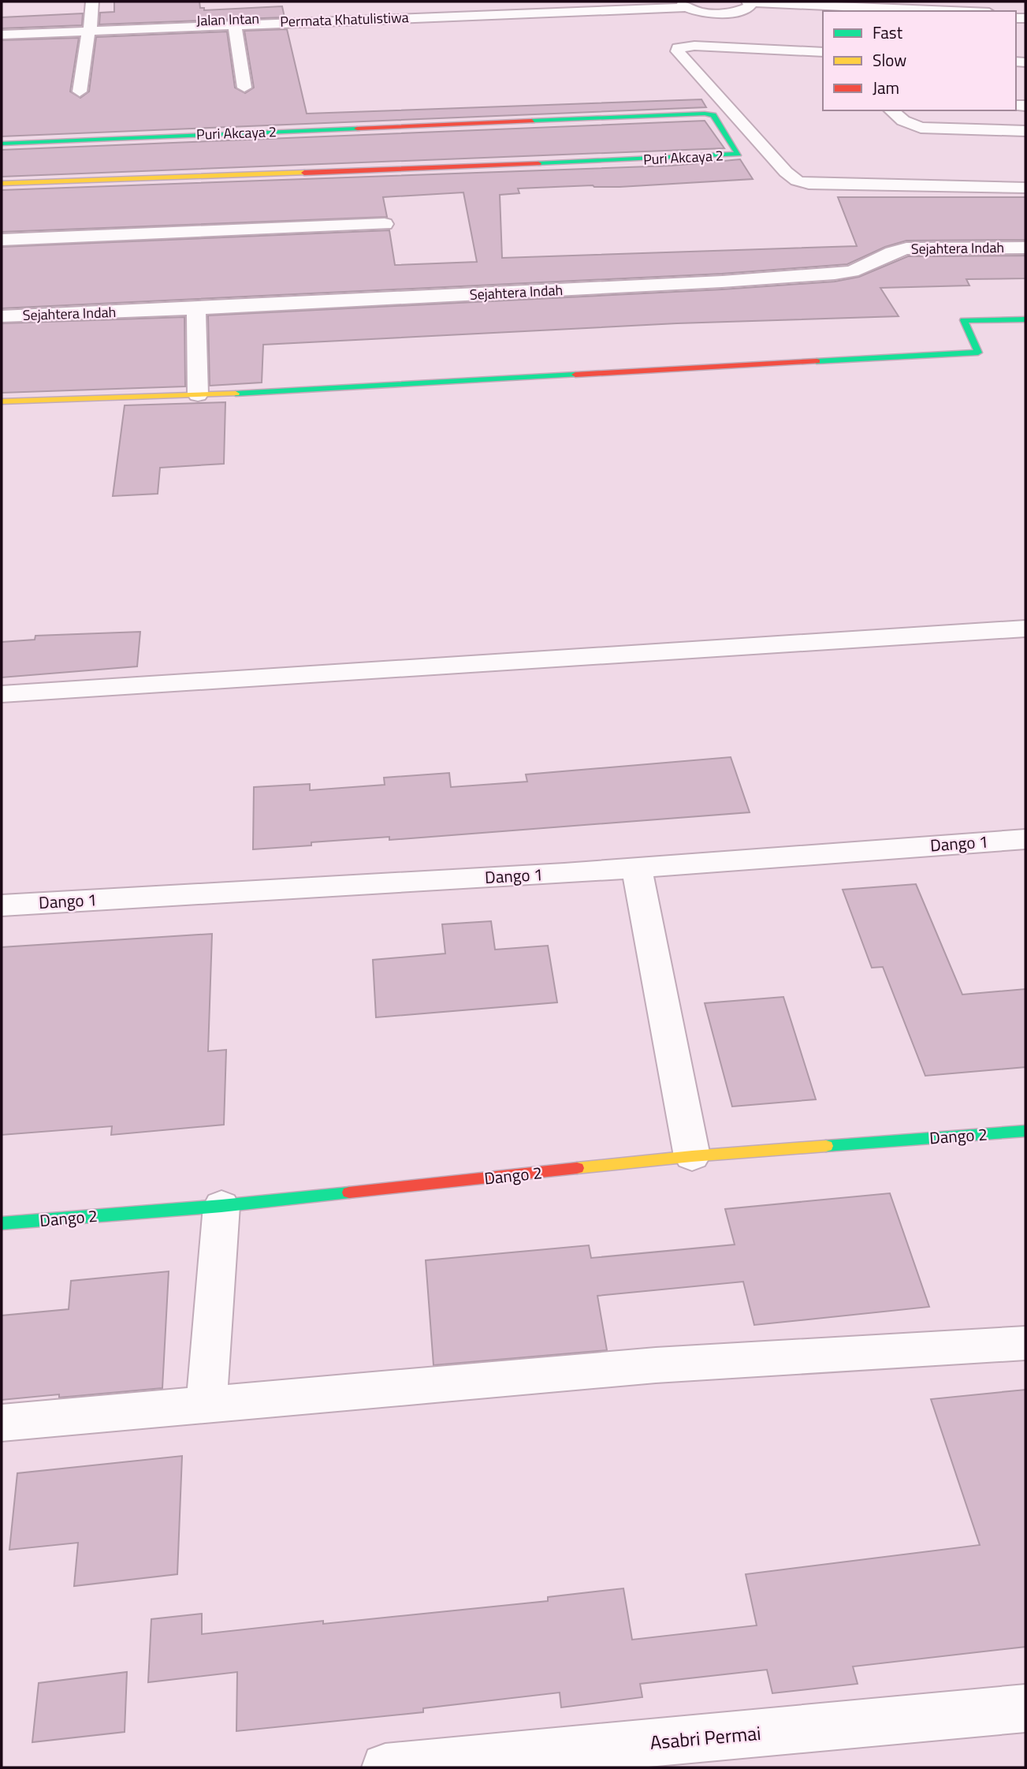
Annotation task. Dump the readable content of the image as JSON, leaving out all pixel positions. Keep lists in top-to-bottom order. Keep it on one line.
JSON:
{"streets":{"street":["Permata Khatulistiwa","Puri Akcaya 2","Sejahtera Indah","Dango 1","Dango 2","Asabri Permai"]},"legend":["Fast","Slow","Jam"]}
